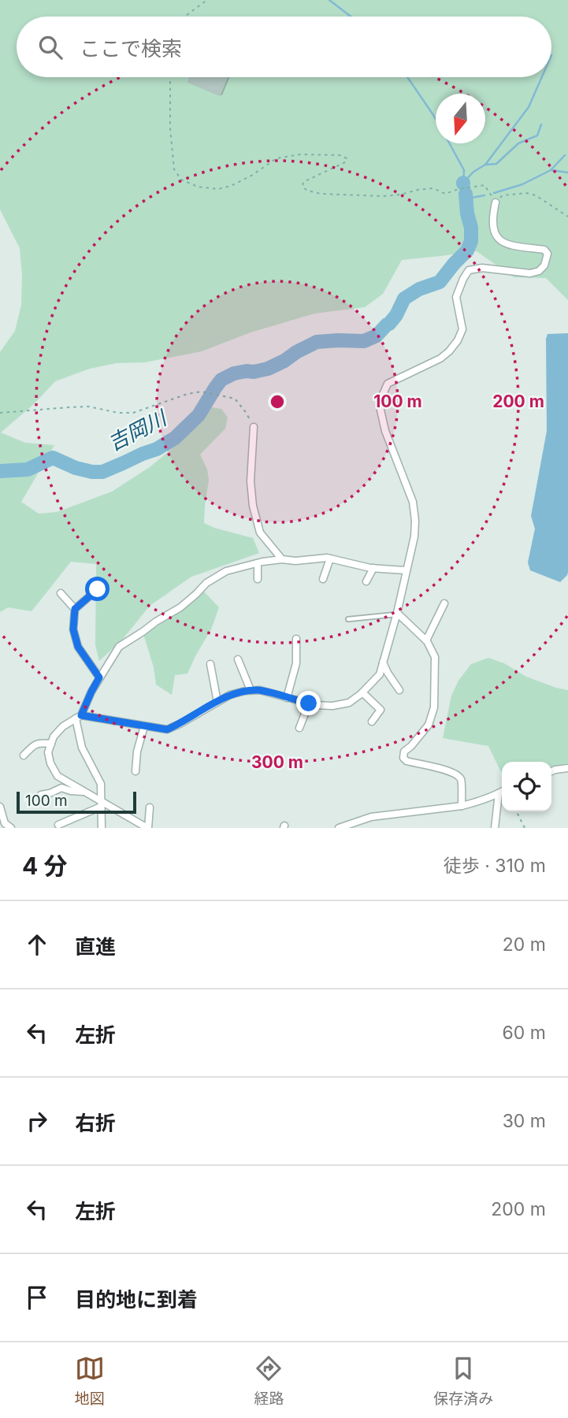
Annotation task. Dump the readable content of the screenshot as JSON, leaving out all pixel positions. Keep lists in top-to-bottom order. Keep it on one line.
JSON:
{"water":["吉岡川"],"scale_bar":"100 m","north":"bottom","page":{"search":"ここで検索","scale":"100 m","heading":["4 分","徒歩 · 310 m"],"list":[["直進","20 m"],["左折","60 m"],["右折","30 m"],["左折","200 m"],"目的地に到着"],"nav":["地図","経路","保存済み"]},"rings":["100 m","200 m","300 m"]}
